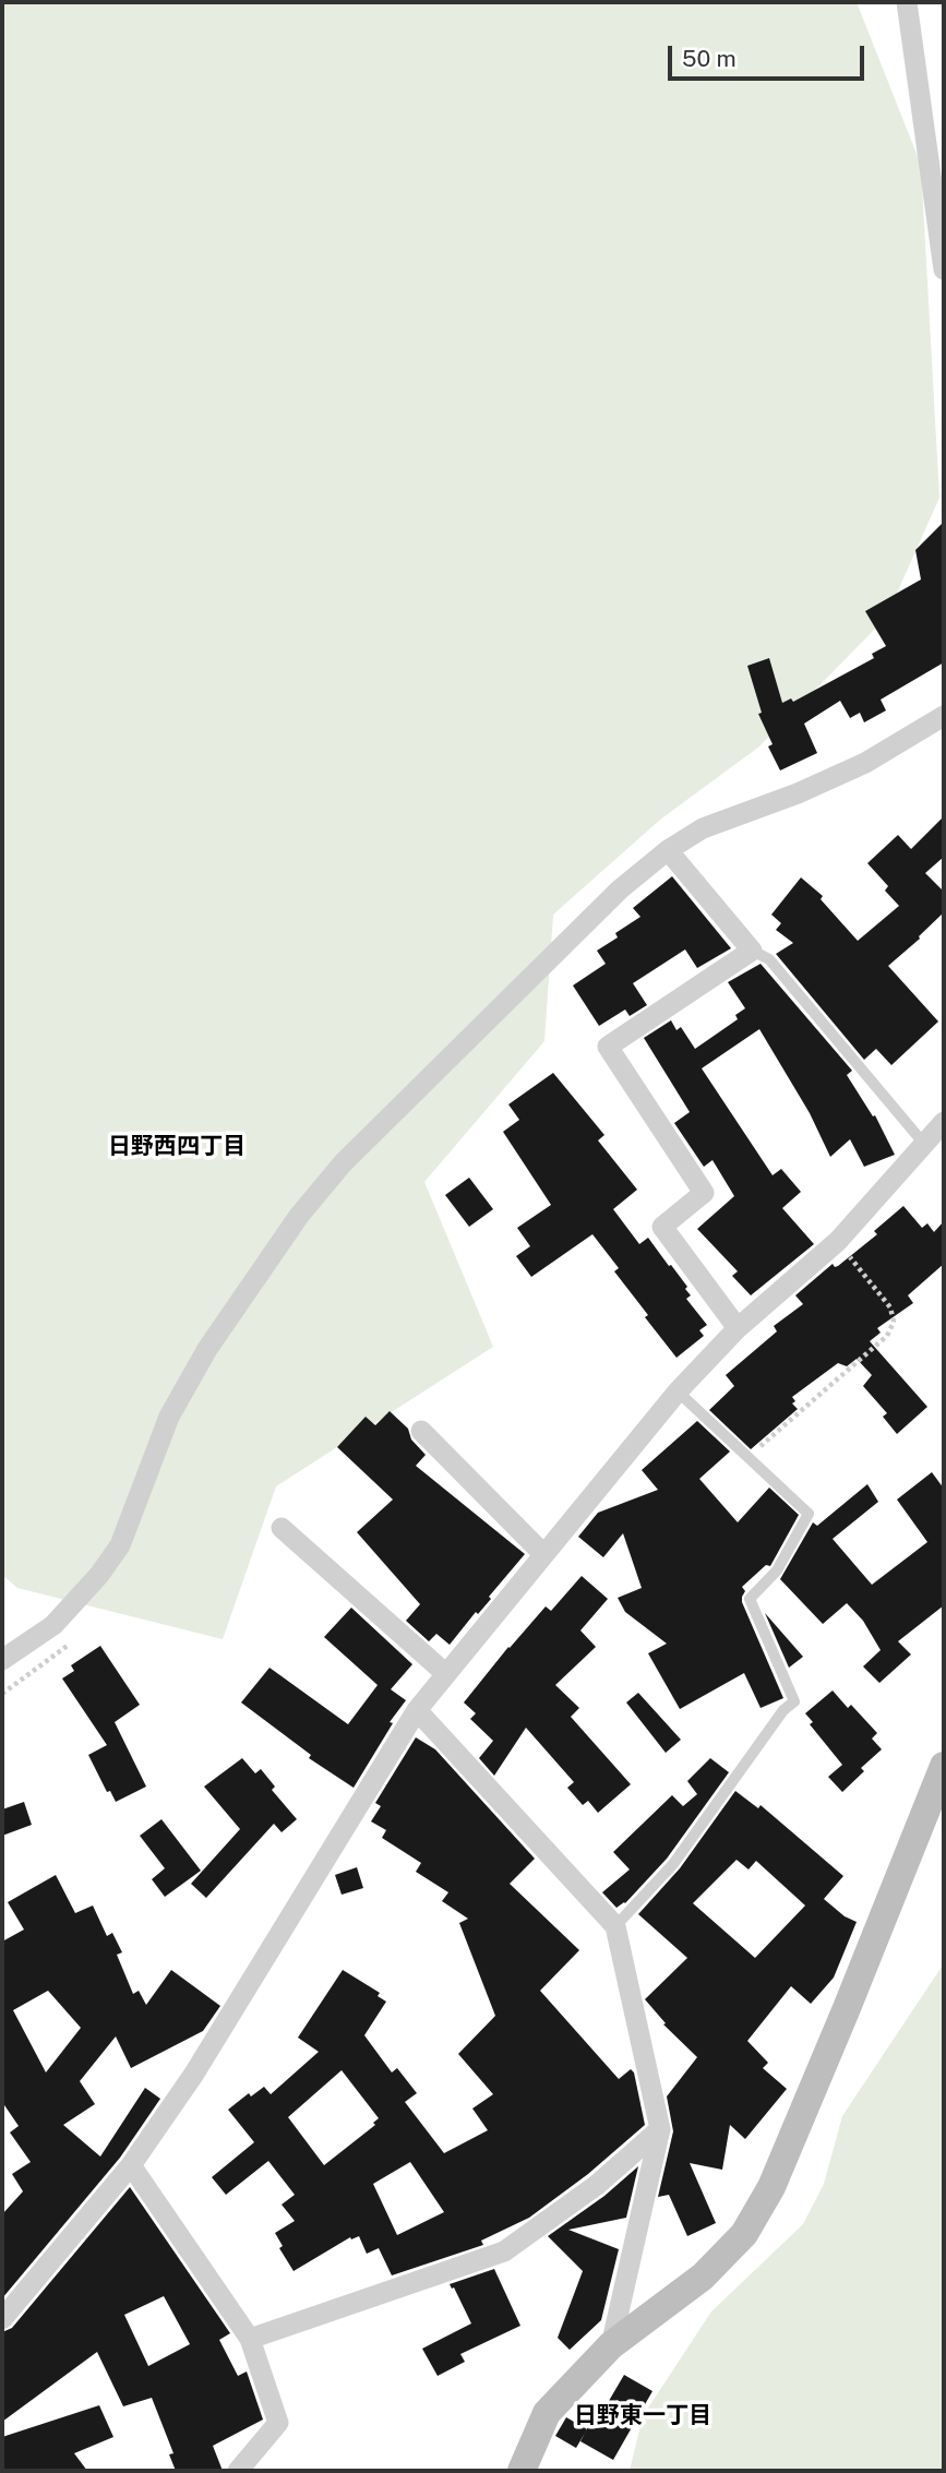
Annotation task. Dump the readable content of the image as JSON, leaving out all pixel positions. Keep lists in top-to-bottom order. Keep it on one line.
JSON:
{"districts":["日野西四丁目","日野東一丁目"],"scale_bar":"50 m"}
